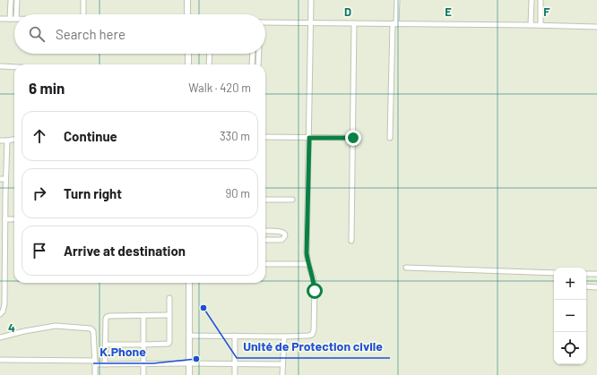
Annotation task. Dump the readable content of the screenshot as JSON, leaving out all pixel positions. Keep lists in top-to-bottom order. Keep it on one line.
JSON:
{"places":["Unité de Protection civile","K.Phone"],"page":{"search":"Search here","heading":["6 min","Walk · 420 m"],"list":[["Continue","330 m"],["Turn right","90 m"],"Arrive at destination"],"map_buttons":["+","−"]},"grid":{"columns":["D","E","F"],"rows":["4"]}}
